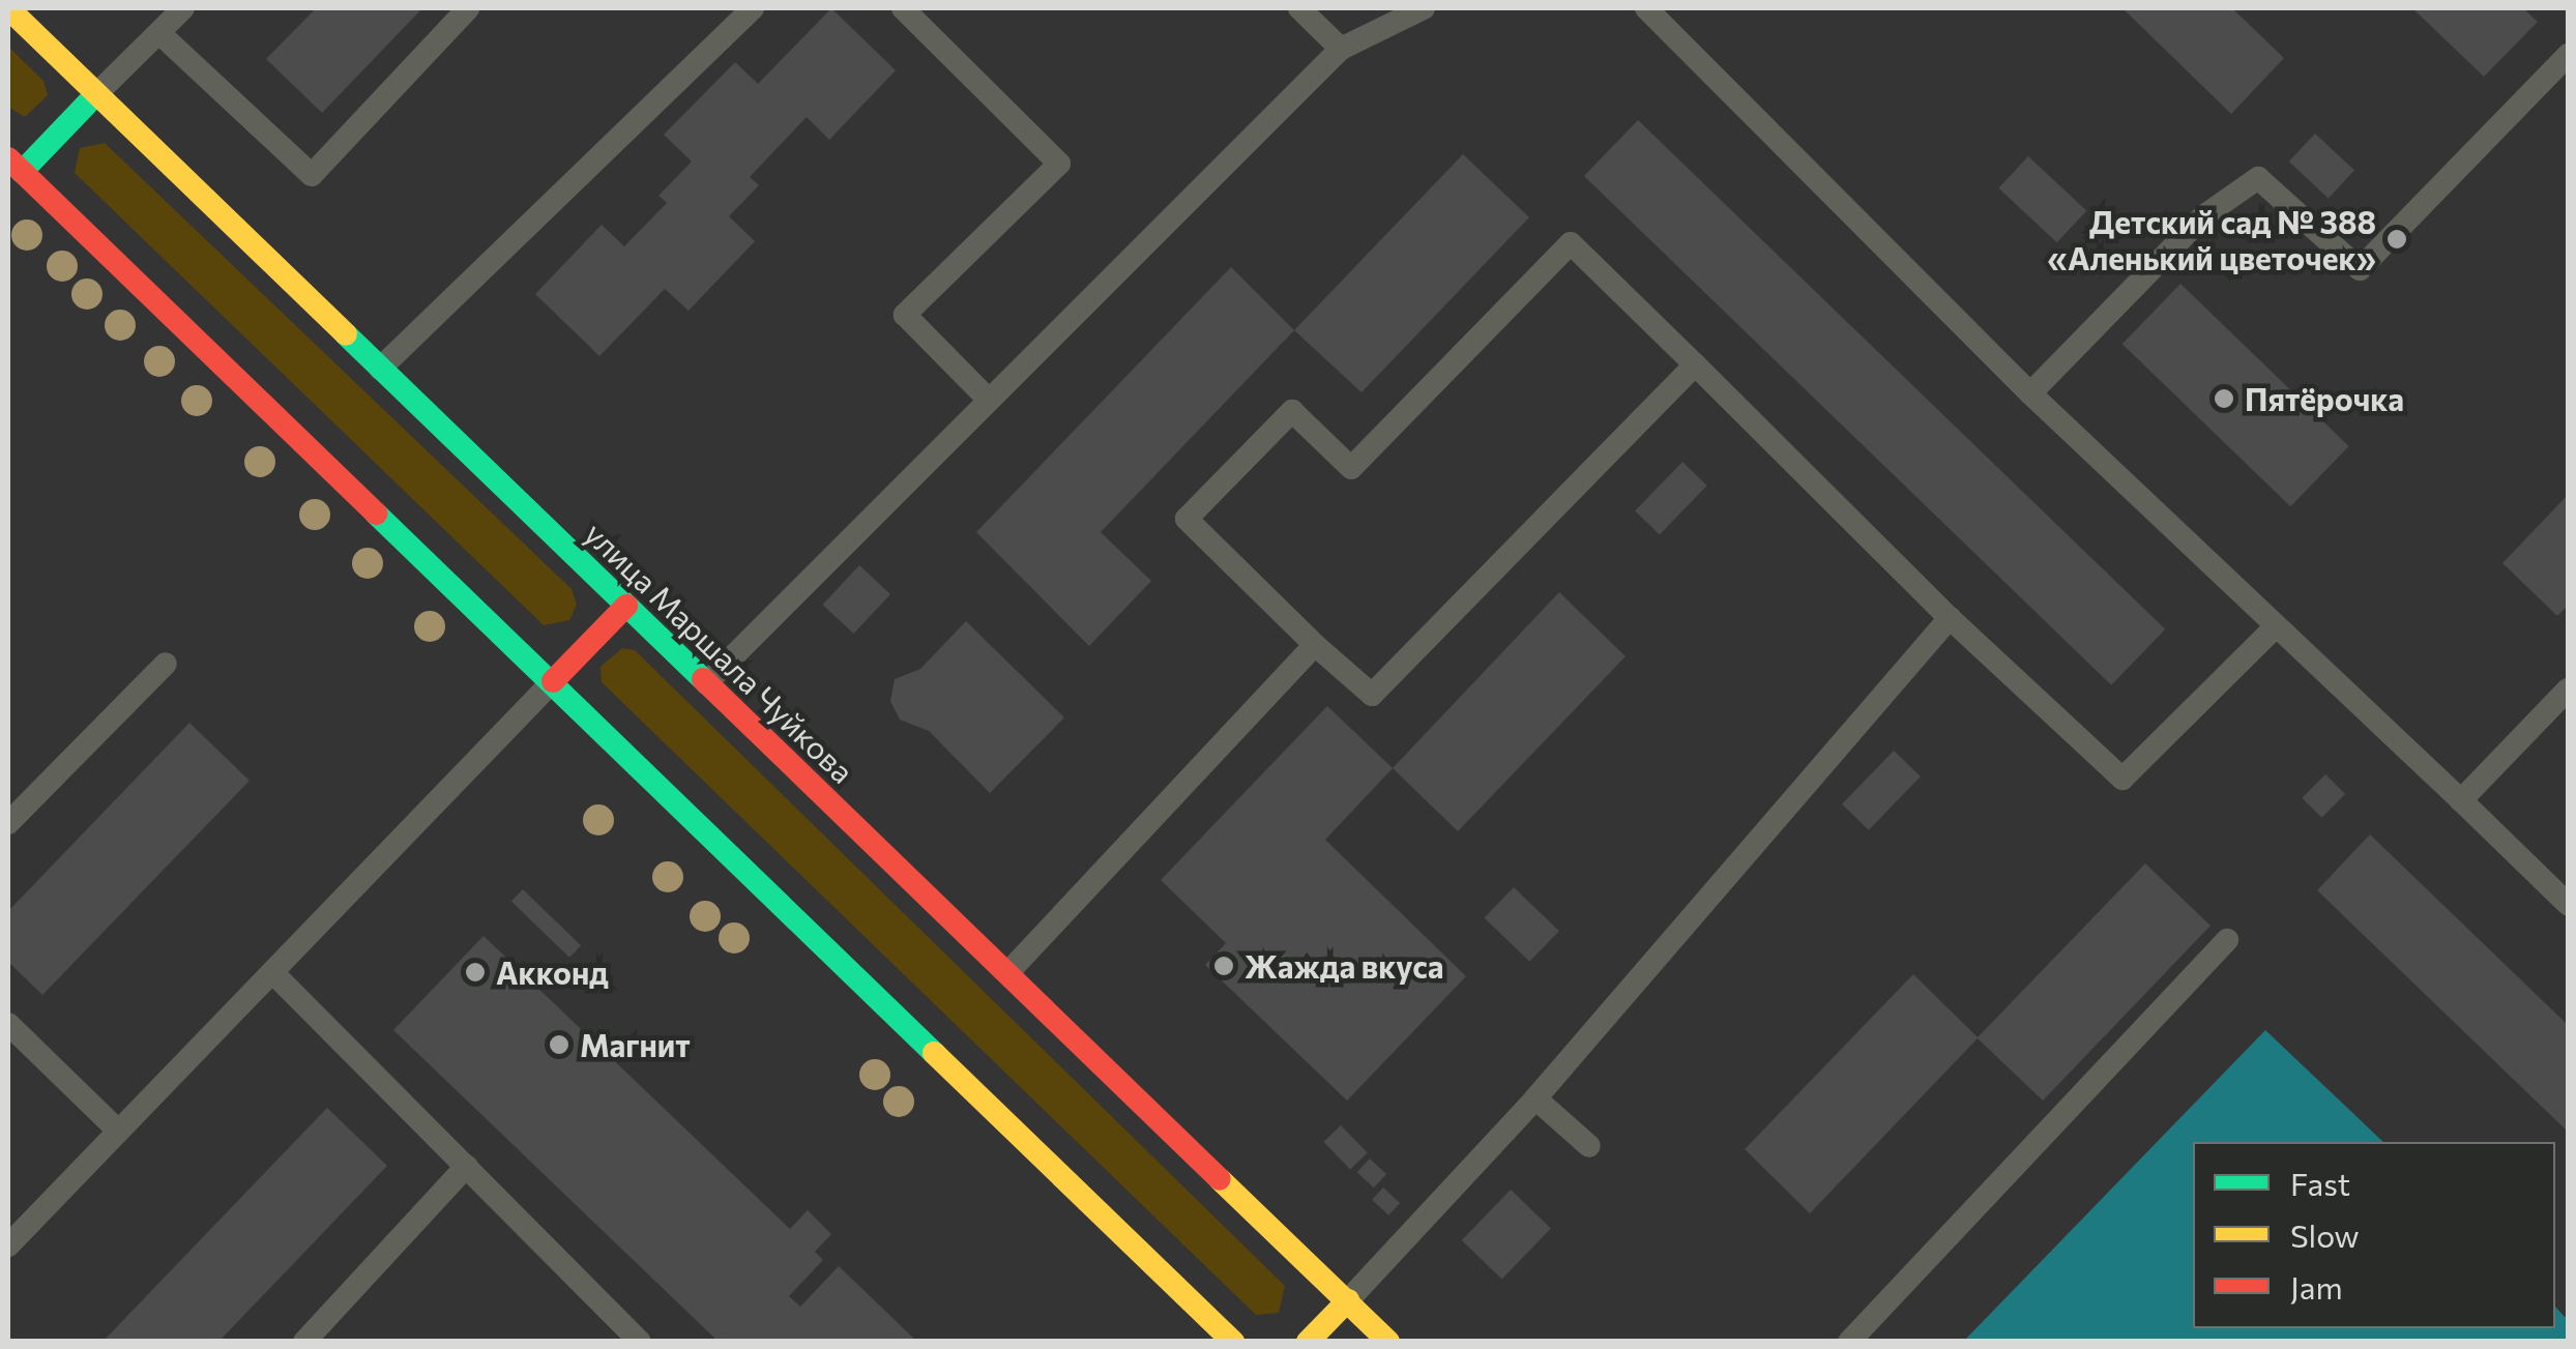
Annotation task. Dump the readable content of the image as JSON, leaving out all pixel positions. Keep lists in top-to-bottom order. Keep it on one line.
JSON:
{"streets":{"main road":["улица Маршала Чуйкова"]},"places":["Детский сад № 388 «Аленький цветочек»","Пятёрочка","Жажда вкуса","Акконд","Магнит"],"legend":["Fast","Slow","Jam"]}
